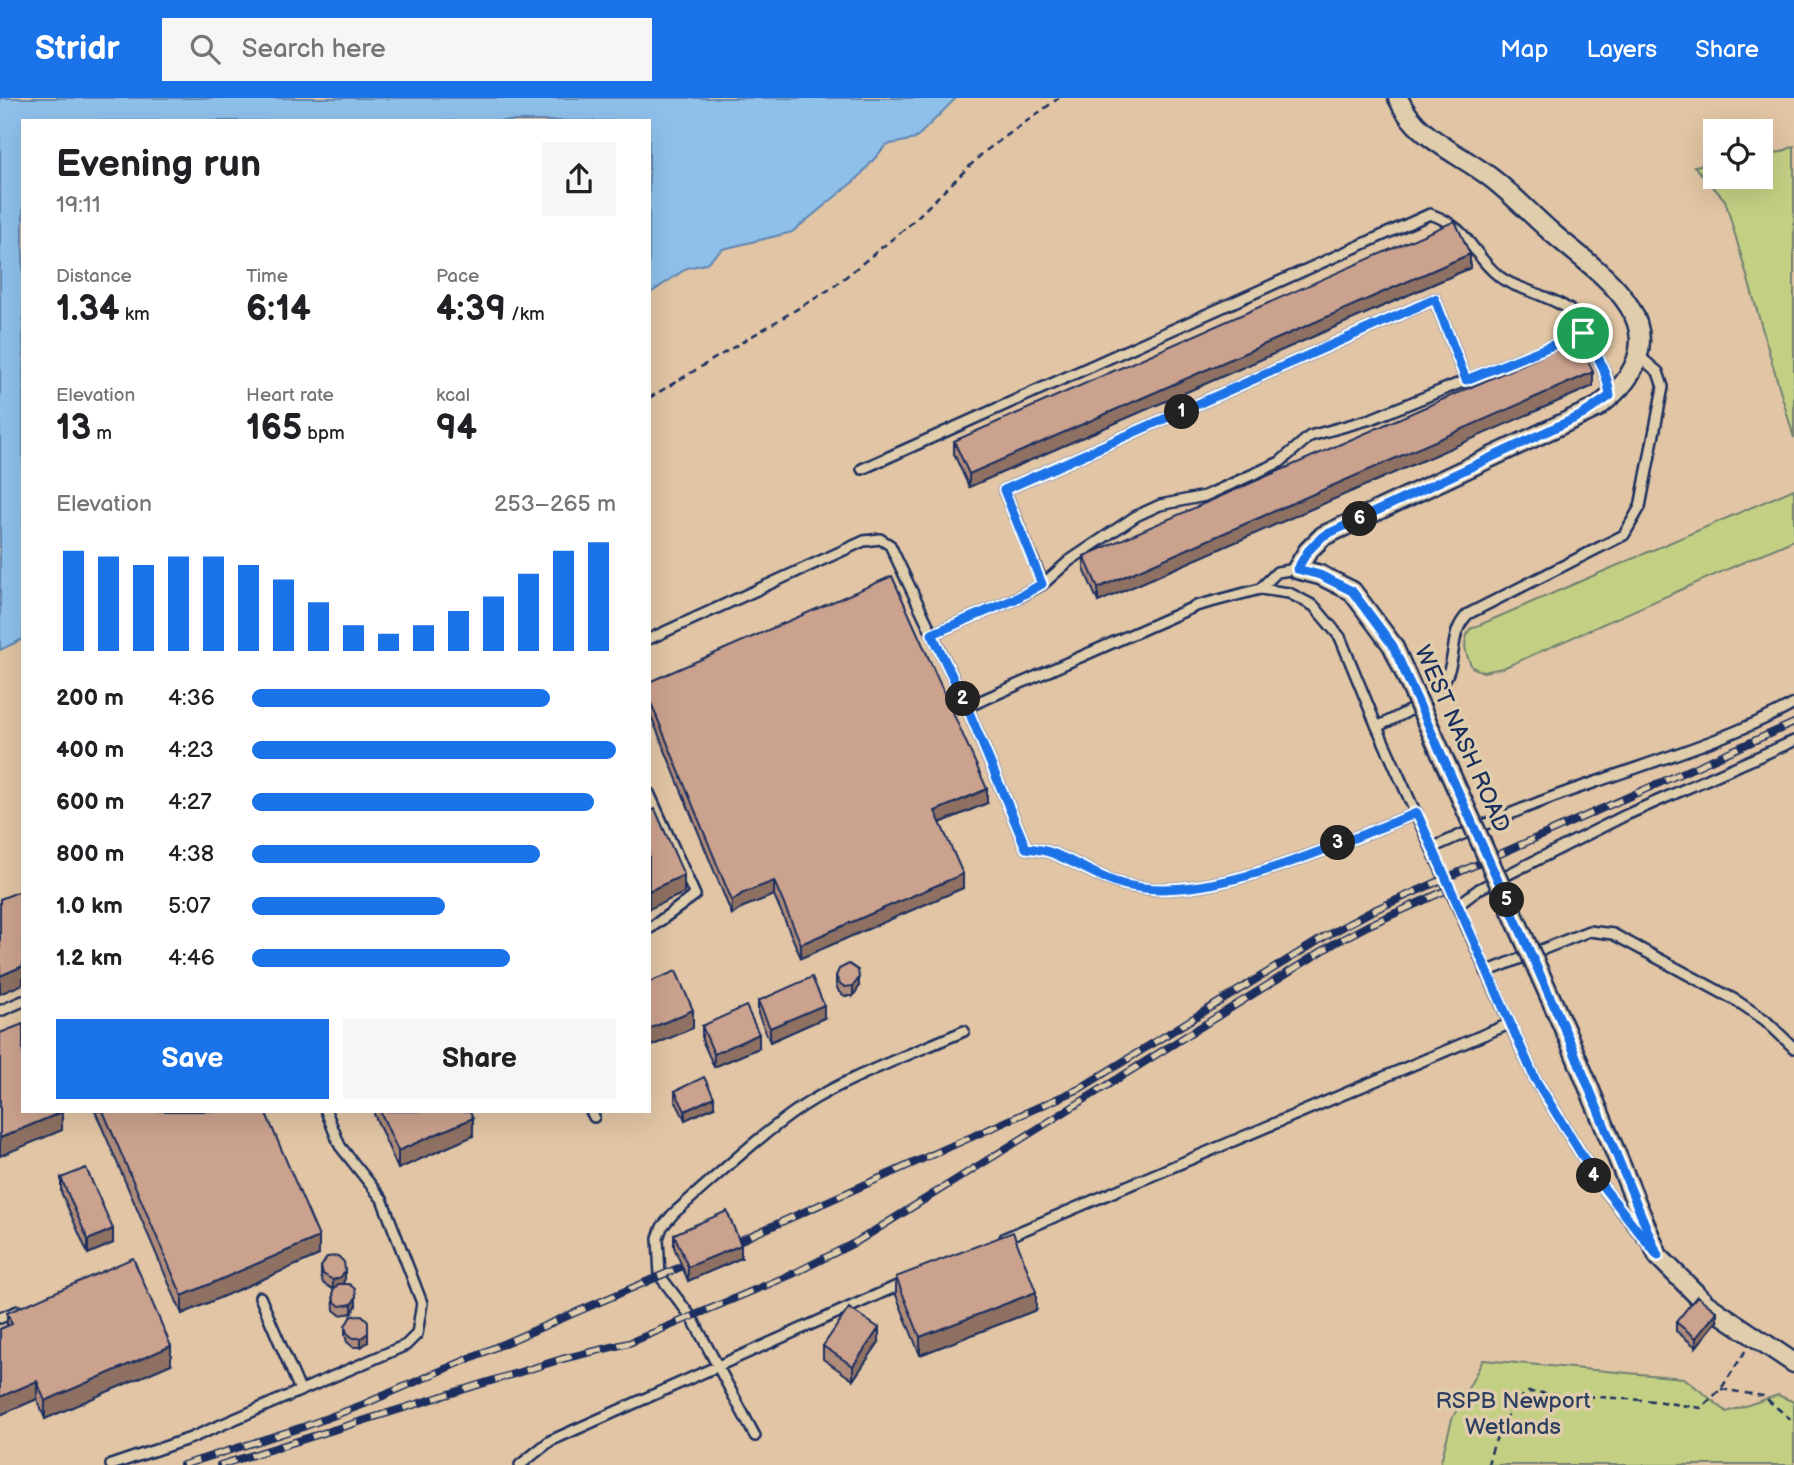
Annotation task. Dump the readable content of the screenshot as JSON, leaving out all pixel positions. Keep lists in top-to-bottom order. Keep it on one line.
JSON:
{"streets":{"street":["WEST NASH ROAD"]},"parks":["RSPB Newport Wetlands"],"page":{"header":"Stridr","search":"Search here","nav":["Map","Layers","Share"],"heading":["Evening run","19:11"],"stats":[["Distance","1.34 km"],["Time","6:14"],["Pace","4:39 /km"],["Elevation","13 m"],["Heart rate","165 bpm"],["kcal","94"]],"pins":["1","6","2","3","5","4"],"chart":["Elevation","253–265 m"],"list":[{"name":"200 m","note":"4:36"},{"name":"400 m","note":"4:23"},{"name":"600 m","note":"4:27"},{"name":"800 m","note":"4:38"},{"name":"1.0 km","note":"5:07"},{"name":"1.2 km","note":"4:46"}],"buttons":["Save","Share"]}}
